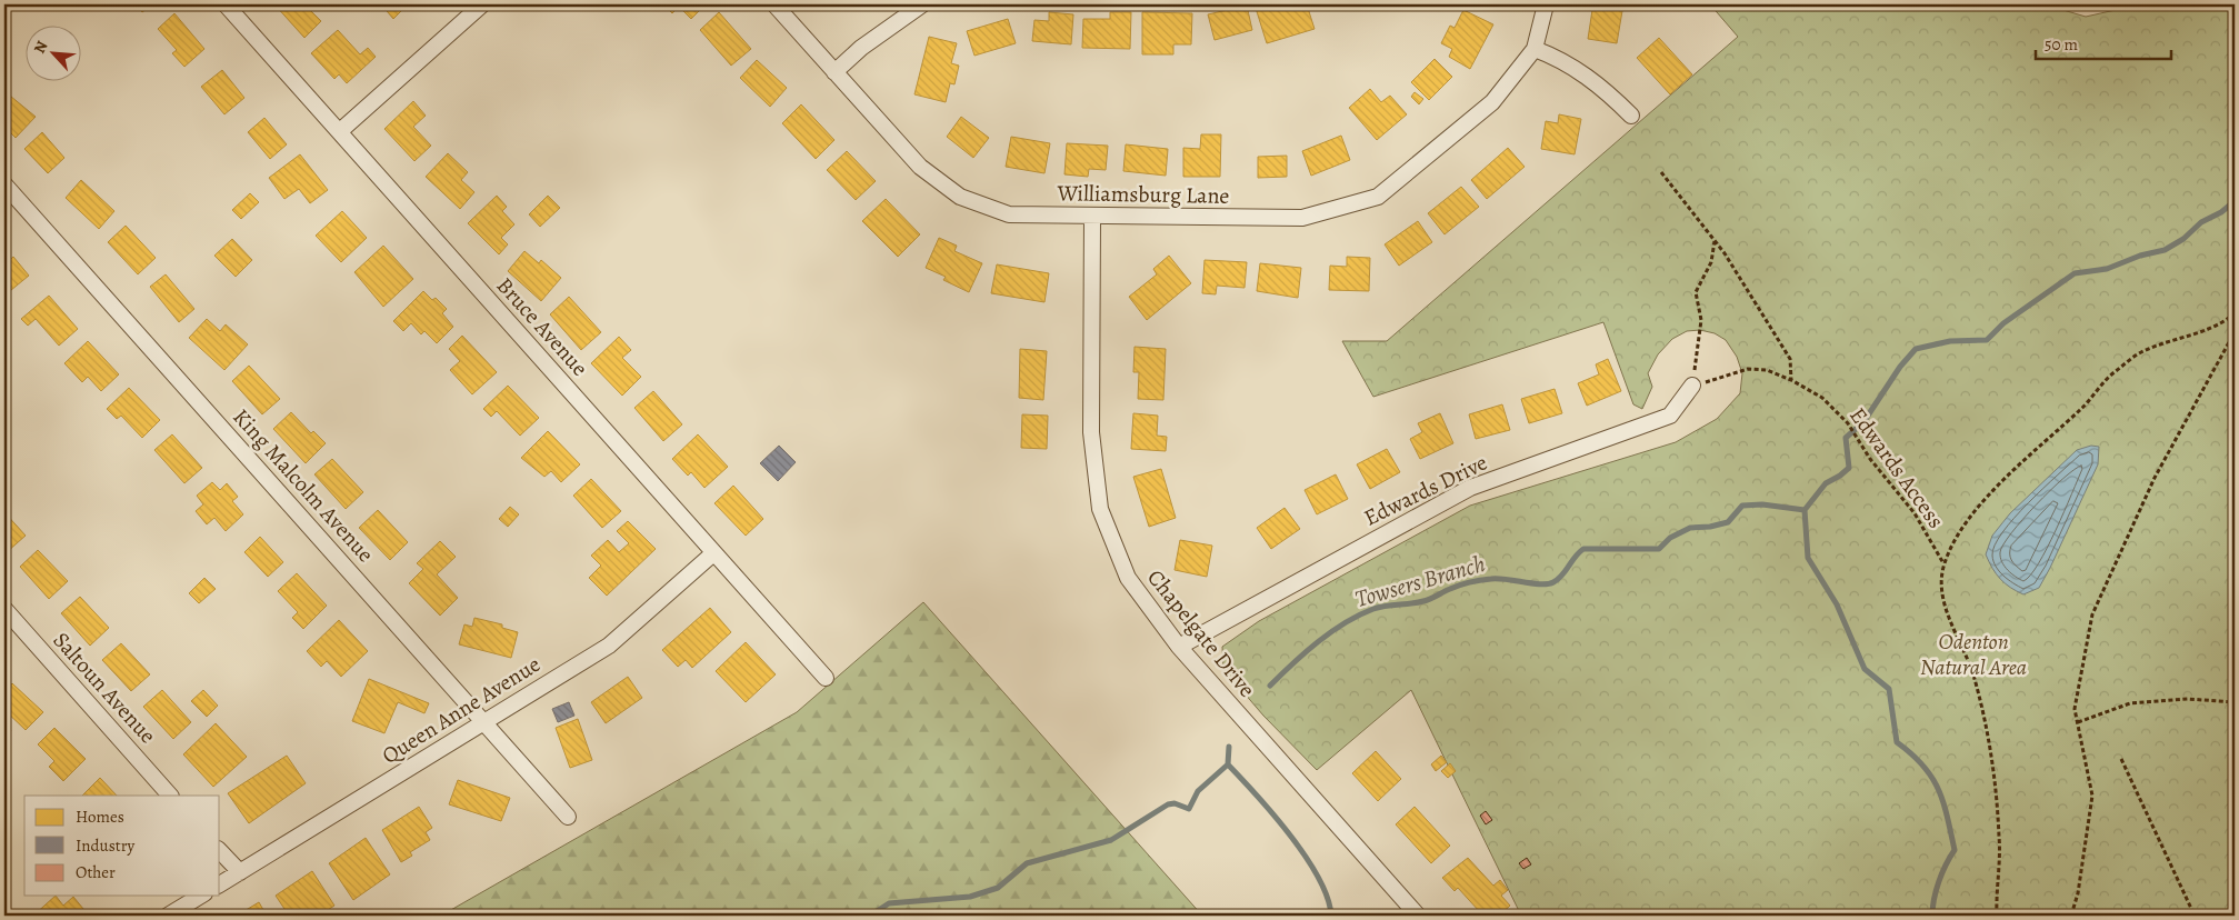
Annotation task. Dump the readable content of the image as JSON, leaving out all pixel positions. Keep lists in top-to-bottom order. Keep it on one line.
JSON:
{"streets":{"street":["Williamsburg Lane","Bruce Avenue","King Malcolm Avenue","Edwards Drive","Chapelgate Drive","Saltoun Avenue","Queen Anne Avenue"],"path":["Edwards Access"]},"crossings":[["Williamsburg Lane","Chapelgate Drive"],["Bruce Avenue","Queen Anne Avenue"],["Edwards Access","Edwards Drive"],["King Malcolm Avenue","Queen Anne Avenue"],["Edwards Drive","Chapelgate Drive"]],"water":["Towsers Branch"],"parks":["Odenton Natural Area"],"legend":["Homes","Industry","Other"],"scale_bar":"50 m","north":"top left"}
